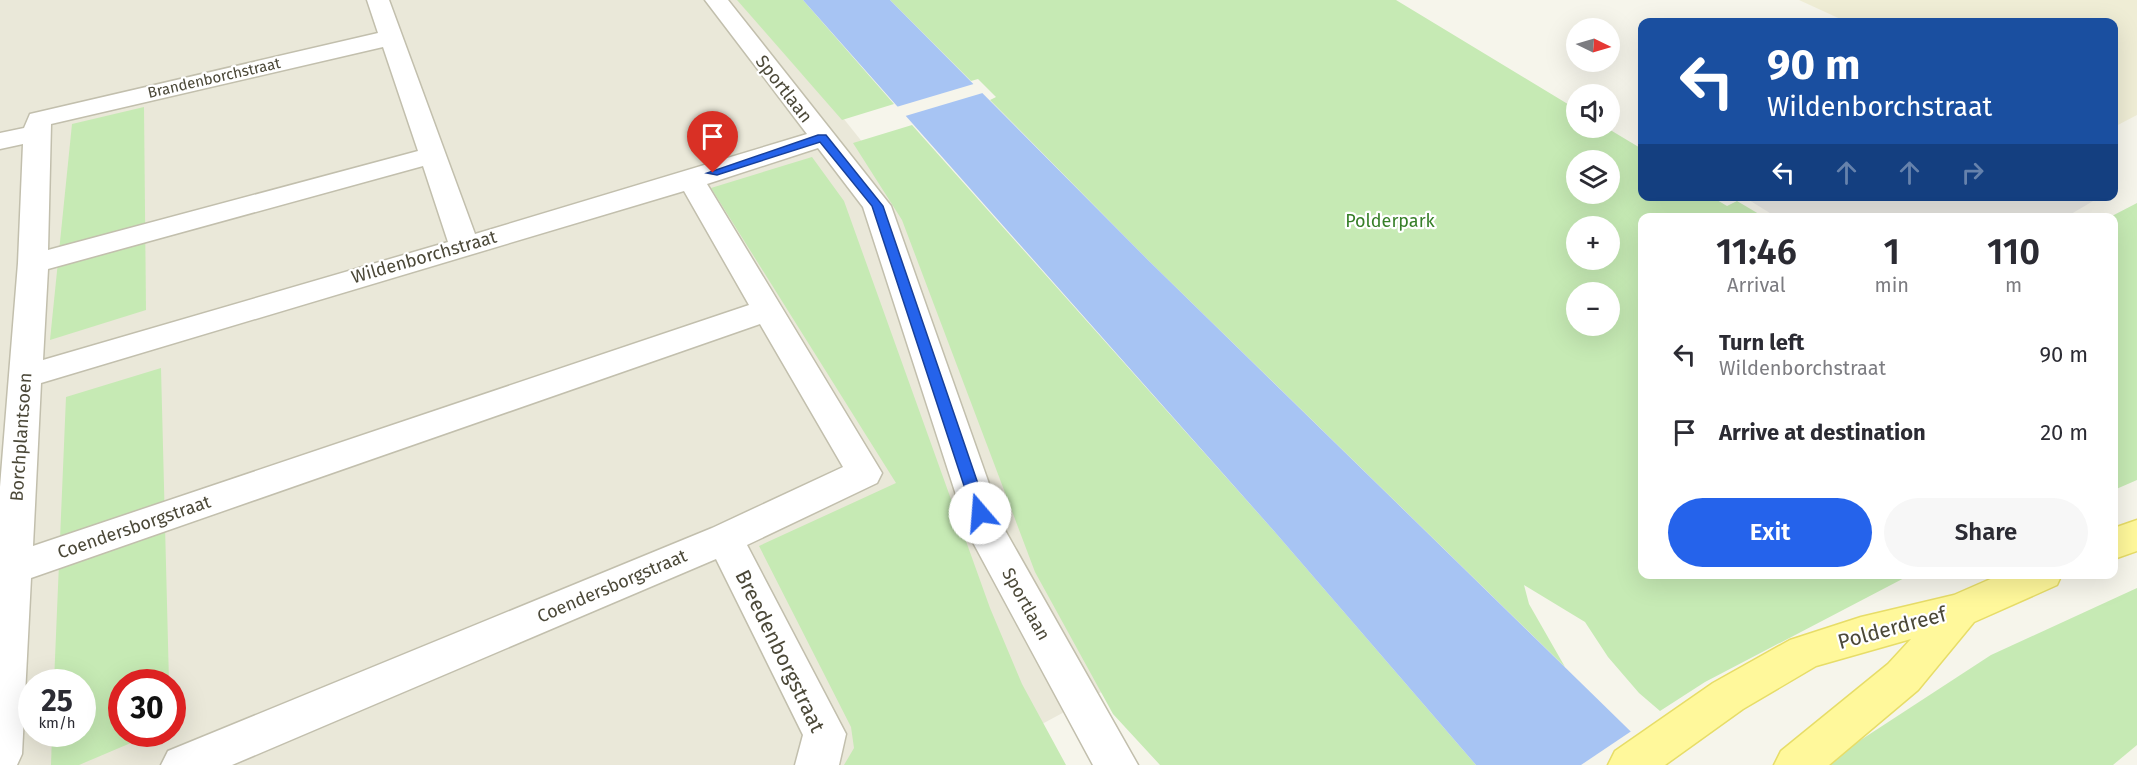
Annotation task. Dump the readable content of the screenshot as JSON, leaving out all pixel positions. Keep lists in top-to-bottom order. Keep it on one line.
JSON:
{"streets":{"main road":["Polderdreef"],"street":["Brandenborchstraat","Sportlaan","Wildenborchstraat","Borchplantsoen","Coendersborgstraat","Breedenborgstraat"]},"crossings":[["Brandenborchstraat","Borchplantsoen"],["Sportlaan","Wildenborchstraat"],["Wildenborchstraat","Borchplantsoen"],["Wildenborchstraat","Coendersborgstraat"],["Borchplantsoen","Coendersborgstraat"],["Coendersborgstraat","Breedenborgstraat"]],"parks":["Polderpark"],"north":"right","page":{"map_buttons":["+","−"],"turn":["90 m","Wildenborchstraat"],"eta":["11:46","Arrival","1","min","110","m"],"list":[{"name":"Turn left","note":"Wildenborchstraat","value":"90 m"},{"name":"Arrive at destination","value":"20 m"}],"buttons":["Exit","Share"],"speed":"25 km/h","limit":"30"}}
